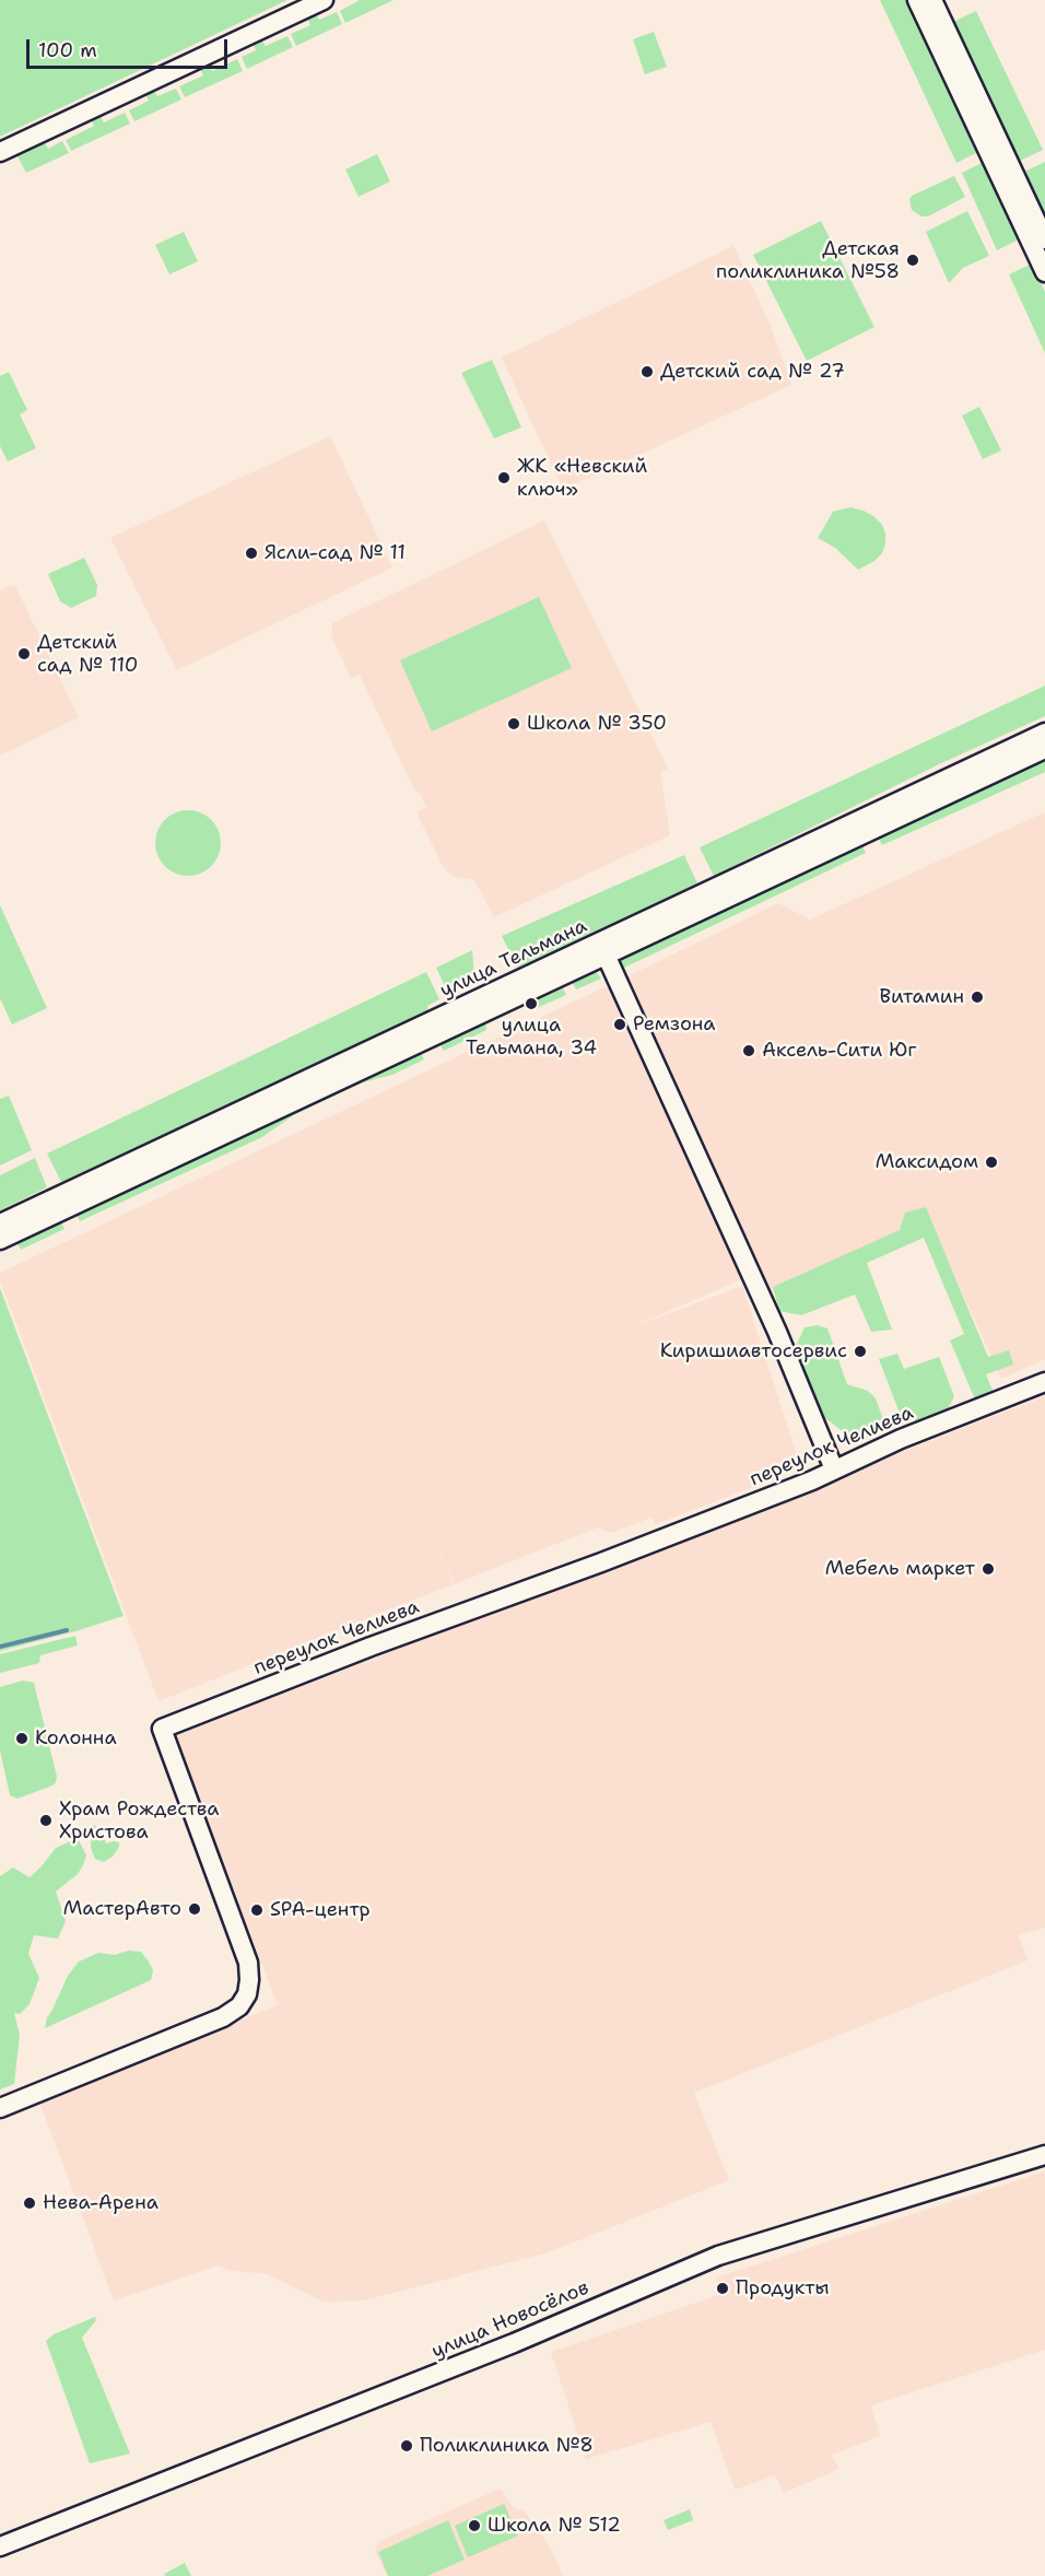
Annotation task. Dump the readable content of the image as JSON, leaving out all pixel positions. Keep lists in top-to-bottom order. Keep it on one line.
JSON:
{"streets":{"street":["улица Тельмана","переулок Челиева","улица Новосёлов"]},"places":["Детская поликлиника №58","Детский сад № 27","ЖК «Невский ключ»","Ясли-сад № 11","Детский сад № 110","Школа № 350","Витамин","улица Тельмана, 34","Ремзона","Аксель-Сити Юг","Максидом","Киришиавтосервис","Мебель маркет","Колонна","Храм Рождества Христова","МастерАвто","SPA-центр","Нева-Арена","Продукты","Поликлиника №8","Школа № 512"],"scale_bar":"100 m"}
